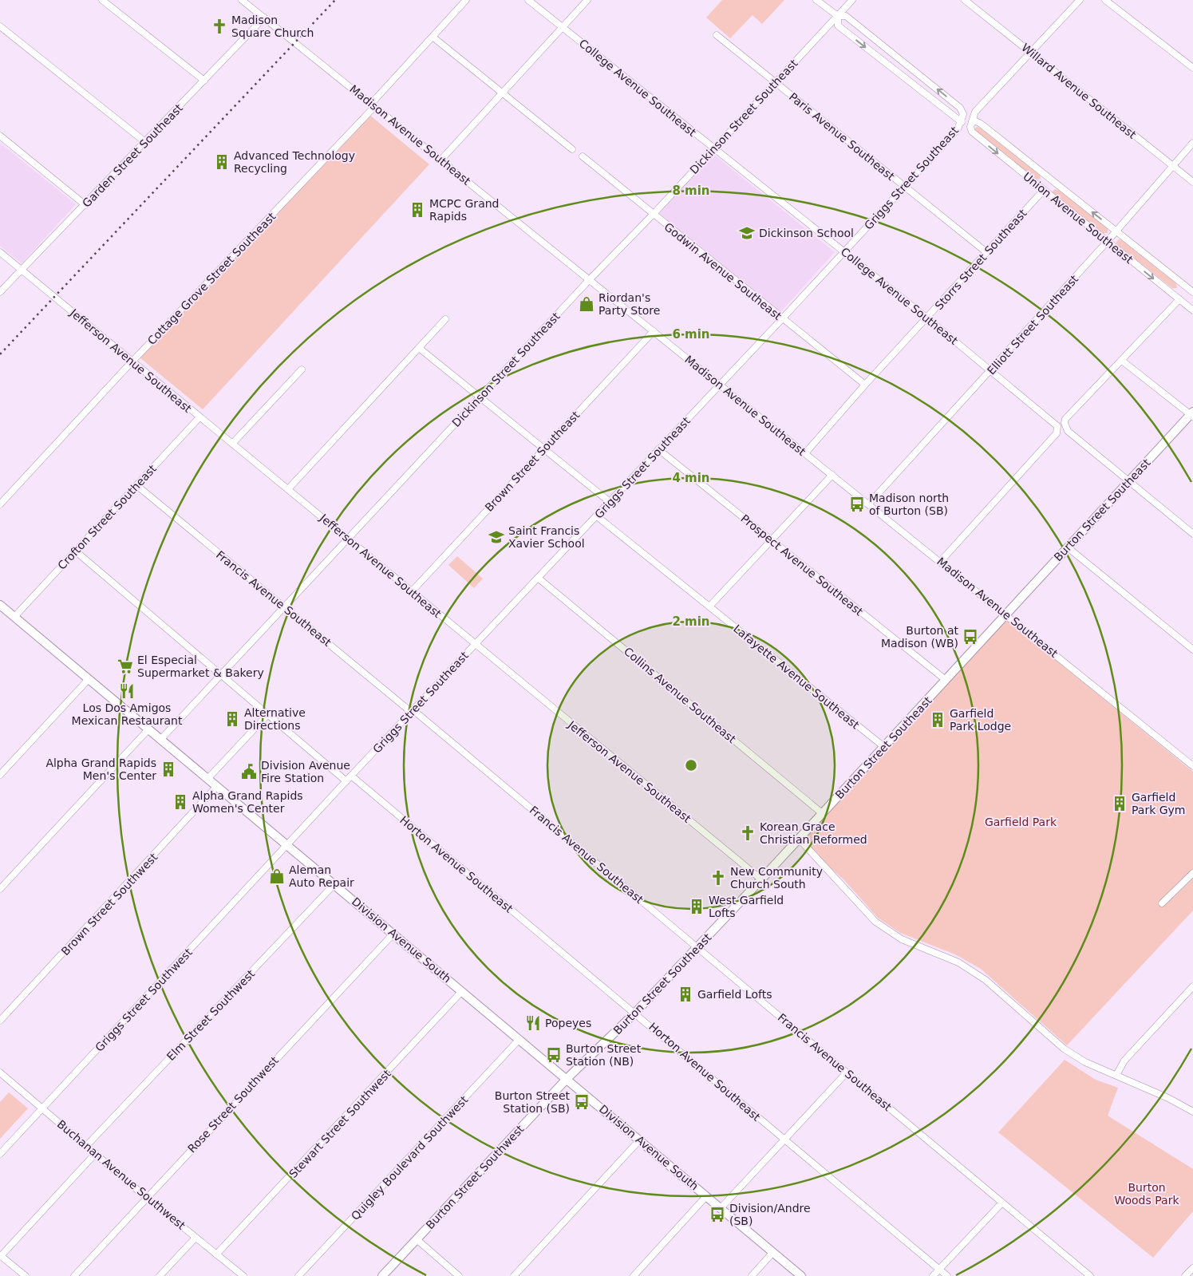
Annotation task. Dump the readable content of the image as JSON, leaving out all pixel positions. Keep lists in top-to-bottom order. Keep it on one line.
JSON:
{"streets":{"main road":["Burton Street Southeast","Division Avenue South","Burton Street Southwest"],"street":["College Avenue Southeast","Willard Avenue Southeast","Dickinson Street Southeast","Madison Avenue Southeast","Paris Avenue Southeast","Garden Street Southeast","Griggs Street Southeast","Union Avenue Southeast","Storrs Street Southeast","Godwin Avenue Southeast","Cottage Grove Street Southeast","Elliott Street Southeast","Jefferson Avenue Southeast","Brown Street Southeast","Crofton Street Southeast","Prospect Avenue Southeast","Francis Avenue Southeast","Lafayette Avenue Southeast","Collins Avenue Southeast","Horton Avenue Southeast","Brown Street Southwest","Griggs Street Southwest","Elm Street Southwest","Rose Street Southwest","Stewart Street Southwest","Quigley Boulevard Southwest","Buchanan Avenue Southwest"]},"crossings":[["College Avenue Southeast","Dickinson Street Southeast"],["College Avenue Southeast","Madison Avenue Southeast"],["College Avenue Southeast","Griggs Street Southeast"],["College Avenue Southeast","Storrs Street Southeast"],["College Avenue Southeast","Elliott Street Southeast"],["Willard Avenue Southeast","Griggs Street Southeast"],["Willard Avenue Southeast","Elliott Street Southeast"],["Dickinson Street Southeast","Madison Avenue Southeast"],["Dickinson Street Southeast","Paris Avenue Southeast"],["Dickinson Street Southeast","Godwin Avenue Southeast"],["Dickinson Street Southeast","Jefferson Avenue Southeast"],["Dickinson Street Southeast","Francis Avenue Southeast"],["Dickinson Street Southeast","Division Avenue South"],["Madison Avenue Southeast","Garden Street Southeast"],["Madison Avenue Southeast","Griggs Street Southeast"],["Madison Avenue Southeast","Storrs Street Southeast"],["Madison Avenue Southeast","Cottage Grove Street Southeast"],["Madison Avenue Southeast","Elliott Street Southeast"],["Madison Avenue Southeast","Brown Street Southeast"],["Madison Avenue Southeast","Burton Street Southeast"],["Paris Avenue Southeast","Griggs Street Southeast"],["Paris Avenue Southeast","Storrs Street Southeast"],["Garden Street Southeast","Jefferson Avenue Southeast"],["Griggs Street Southeast","Union Avenue Southeast"],["Griggs Street Southeast","Godwin Avenue Southeast"],["Griggs Street Southeast","Jefferson Avenue Southeast"],["Griggs Street Southeast","Prospect Avenue Southeast"],["Griggs Street Southeast","Francis Avenue Southeast"],["Griggs Street Southeast","Lafayette Avenue Southeast"],["Griggs Street Southeast","Collins Avenue Southeast"],["Griggs Street Southeast","Horton Avenue Southeast"],["Griggs Street Southeast","Division Avenue South"],["Griggs Street Southeast","Griggs Street Southwest"],["Union Avenue Southeast","Storrs Street Southeast"],["Union Avenue Southeast","Elliott Street Southeast"],["Storrs Street Southeast","Godwin Avenue Southeast"],["Cottage Grove Street Southeast","Jefferson Avenue Southeast"],["Jefferson Avenue Southeast","Brown Street Southeast"],["Jefferson Avenue Southeast","Burton Street Southeast"],["Jefferson Avenue Southeast","Crofton Street Southeast"],["Burton Street Southeast","Prospect Avenue Southeast"],["Burton Street Southeast","Francis Avenue Southeast"],["Burton Street Southeast","Lafayette Avenue Southeast"],["Burton Street Southeast","Collins Avenue Southeast"],["Burton Street Southeast","Horton Avenue Southeast"],["Burton Street Southeast","Division Avenue South"],["Burton Street Southeast","Burton Street Southwest"],["Crofton Street Southeast","Francis Avenue Southeast"],["Crofton Street Southeast","Division Avenue South"],["Brown Street Southwest","Division Avenue South"],["Division Avenue South","Griggs Street Southwest"],["Division Avenue South","Elm Street Southwest"],["Division Avenue South","Rose Street Southwest"],["Division Avenue South","Stewart Street Southwest"],["Division Avenue South","Quigley Boulevard Southwest"],["Division Avenue South","Burton Street Southwest"],["Griggs Street Southwest","Buchanan Avenue Southwest"],["Elm Street Southwest","Buchanan Avenue Southwest"],["Rose Street Southwest","Buchanan Avenue Southwest"],["Stewart Street Southwest","Buchanan Avenue Southwest"]],"parks":["Garfield Park","Burton Woods Park"],"places":{"church":["Madison Square Church","Korean Grace Christian Reformed","New Community Church South"],"building":["Advanced Technology Recycling","MCPC Grand Rapids","Alternative Directions","Garfield Park Lodge","Alpha Grand Rapids Men's Center","Alpha Grand Rapids Women's Center","Garfield Park Gym","West Garfield Lofts","Garfield Lofts"],"school or university":["Dickinson School","Saint Francis Xavier School"],"shop":["Riordan's Party Store","Aleman Auto Repair"],"bus stop":["Madison north of Burton (SB)","Burton at Madison (WB)","Burton Street Station (NB)","Burton Street Station (SB)","Division/Andre (SB)"],"supermarket":["El Especial Supermarket & Bakery"],"restaurant":["Los Dos Amigos Mexican Restaurant","Popeyes"],"public building":["Division Avenue Fire Station"]},"rings":["8 min","6 min","4 min","2 min"]}
